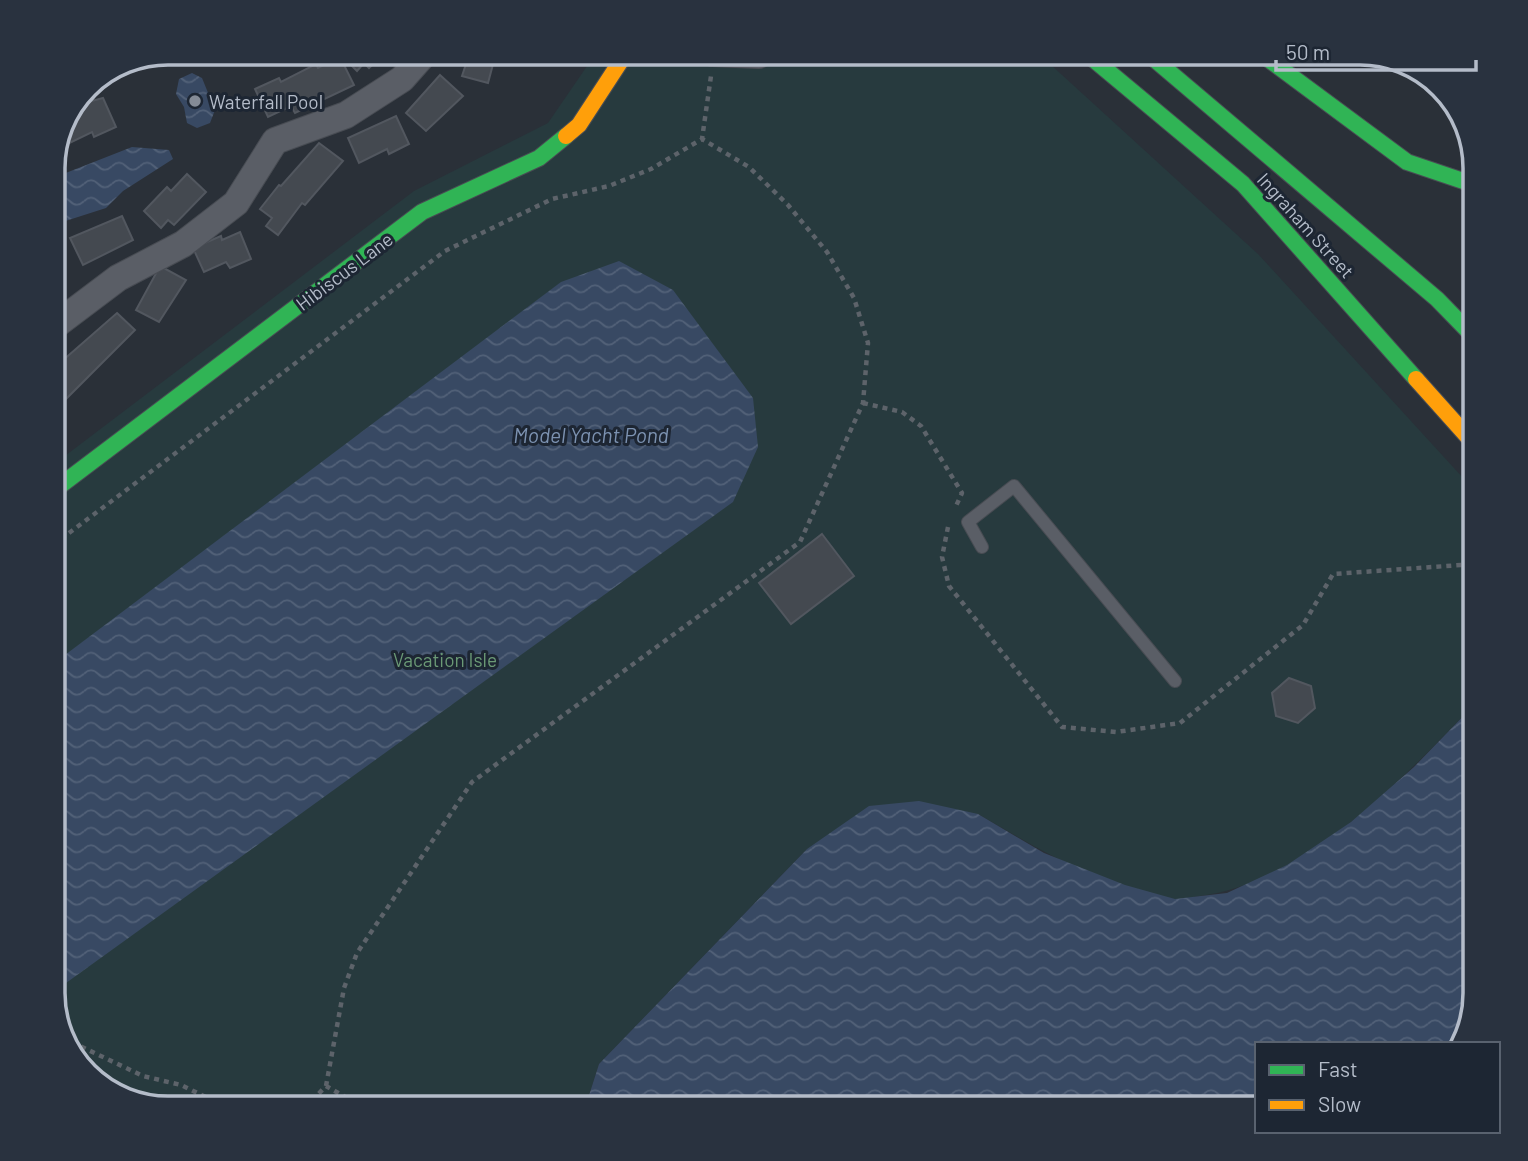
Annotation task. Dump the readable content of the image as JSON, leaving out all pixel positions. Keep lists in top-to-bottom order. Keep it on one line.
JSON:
{"streets":{"main road":["Ingraham Street","Hibiscus Lane"]},"water":["Model Yacht Pond"],"parks":["Vacation Isle"],"places":["Waterfall Pool"],"legend":["Fast","Slow"],"scale_bar":"50 m"}
